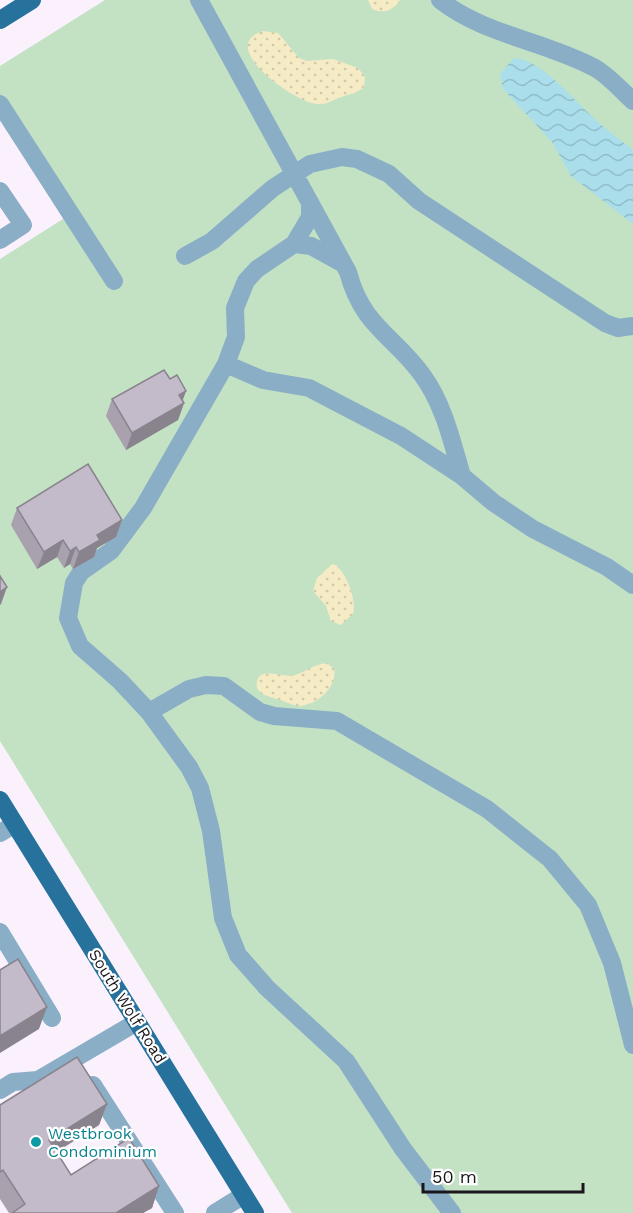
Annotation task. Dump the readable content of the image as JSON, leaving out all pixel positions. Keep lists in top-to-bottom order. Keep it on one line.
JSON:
{"streets":{"main road":["South Wolf Road"]},"places":["Westbrook Condominium"],"scale_bar":"50 m"}
